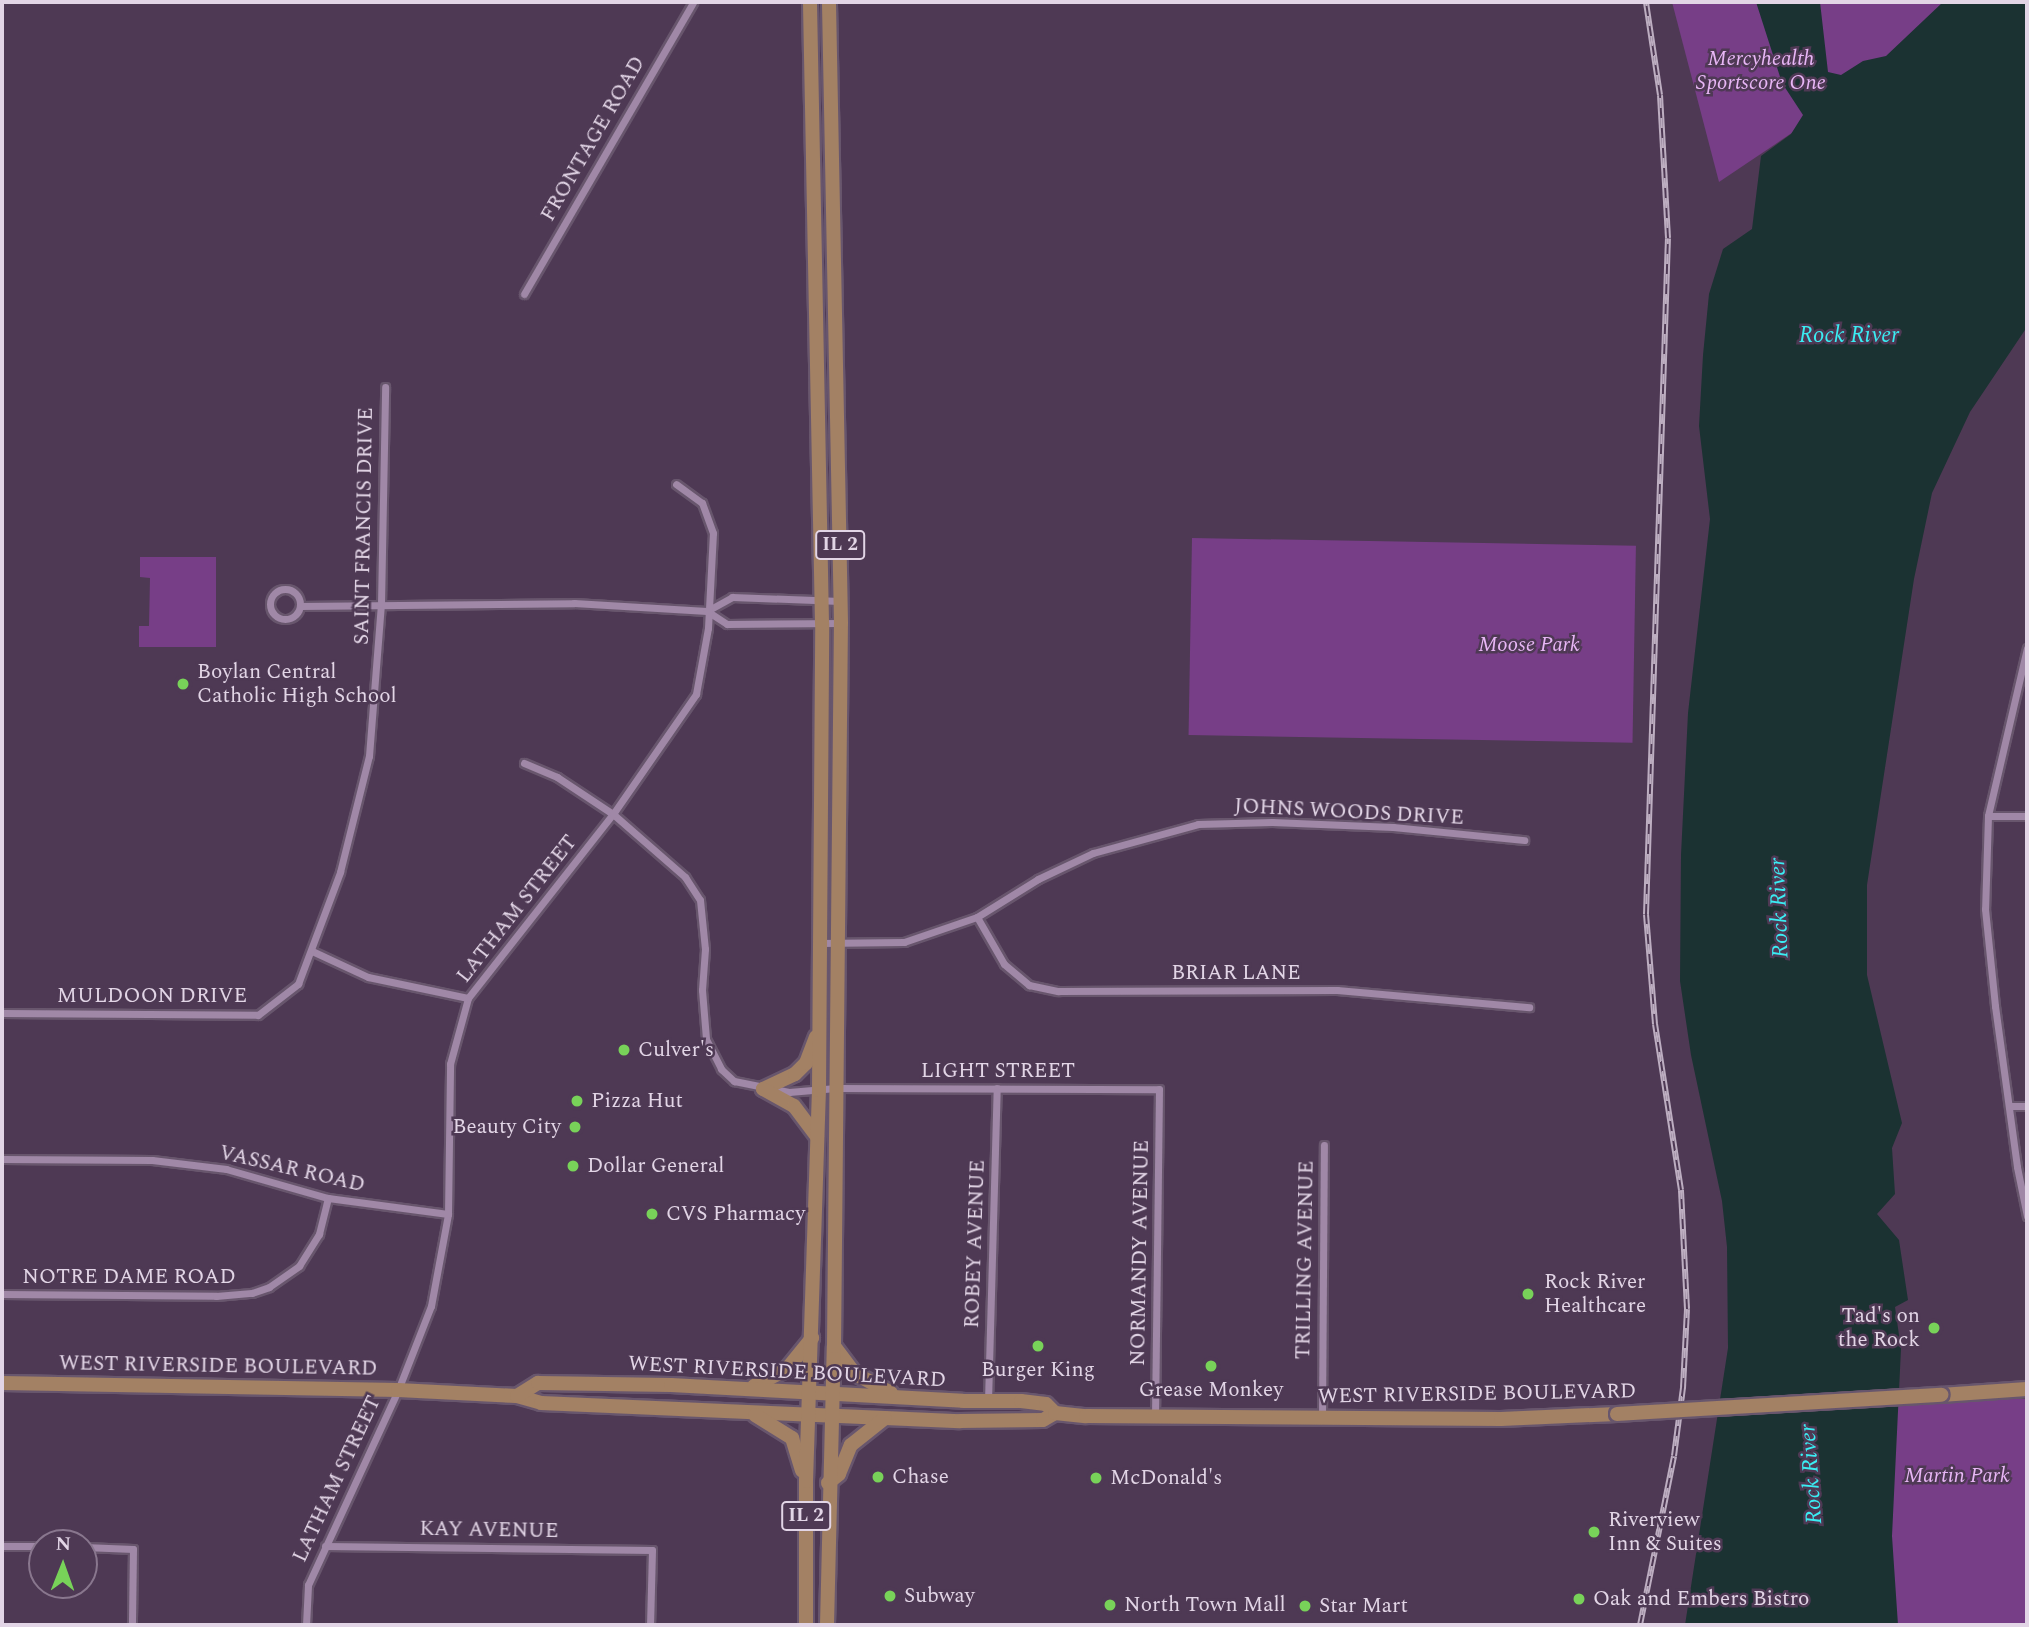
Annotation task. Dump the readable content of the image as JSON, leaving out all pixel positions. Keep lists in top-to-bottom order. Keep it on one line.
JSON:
{"streets":{"main road":["IL 2","WEST RIVERSIDE BOULEVARD"],"street":["FRONTAGE ROAD","SAINT FRANCIS DRIVE","JOHNS WOODS DRIVE","LATHAM STREET","BRIAR LANE","MULDOON DRIVE","LIGHT STREET","VASSAR ROAD","ROBEY AVENUE","NORMANDY AVENUE","TRILLING AVENUE","NOTRE DAME ROAD","KAY AVENUE"]},"crossings":[["SAINT FRANCIS DRIVE","MULDOON DRIVE"],["IL 2","JOHNS WOODS DRIVE"],["IL 2","LIGHT STREET"],["IL 2","WEST RIVERSIDE BOULEVARD"],["JOHNS WOODS DRIVE","BRIAR LANE"],["LATHAM STREET","LIGHT STREET"],["LATHAM STREET","VASSAR ROAD"],["LATHAM STREET","WEST RIVERSIDE BOULEVARD"],["LATHAM STREET","KAY AVENUE"],["LIGHT STREET","ROBEY AVENUE"],["LIGHT STREET","NORMANDY AVENUE"],["VASSAR ROAD","NOTRE DAME ROAD"],["ROBEY AVENUE","WEST RIVERSIDE BOULEVARD"],["NORMANDY AVENUE","WEST RIVERSIDE BOULEVARD"],["TRILLING AVENUE","WEST RIVERSIDE BOULEVARD"]],"water":["Rock River"],"parks":["Mercyhealth Sportscore One","Moose Park","Martin Park"],"places":["Boylan Central Catholic High School","Culver's","Pizza Hut","Beauty City","Dollar General","CVS Pharmacy","Rock River Healthcare","Tad's on the Rock","Burger King","Grease Monkey","Chase","McDonald's","Riverview Inn & Suites","Subway","Oak and Embers Bistro","North Town Mall","Star Mart"],"north":"top"}
